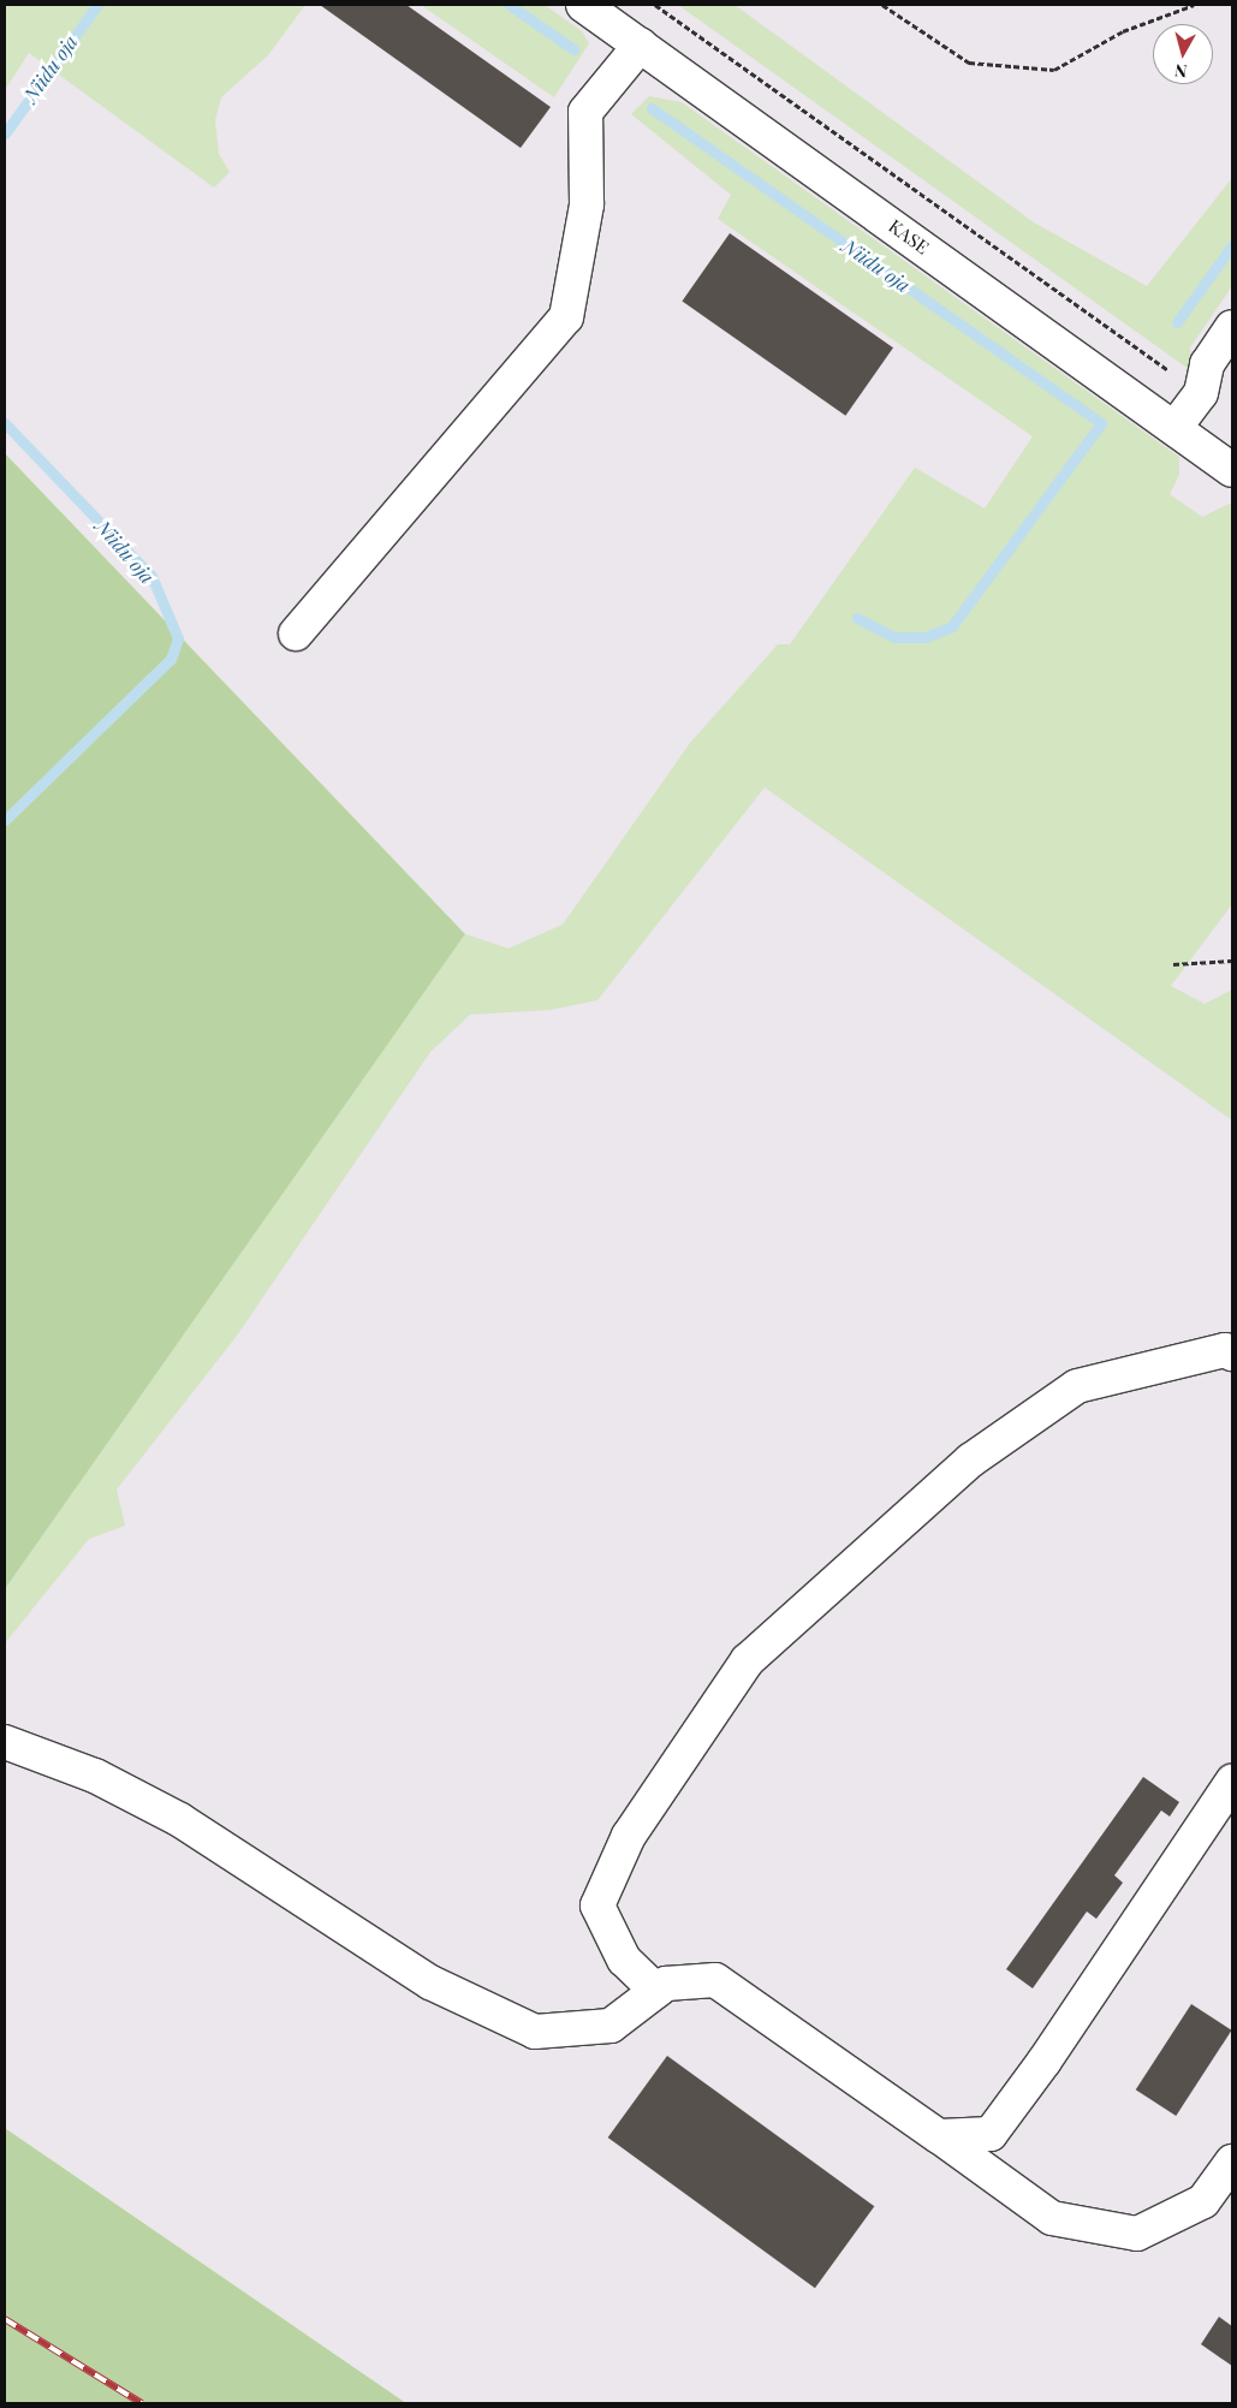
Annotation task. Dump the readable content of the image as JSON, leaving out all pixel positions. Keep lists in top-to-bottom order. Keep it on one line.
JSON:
{"streets":{"street":["KASE"]},"water":["Niidu oja"],"north":"bottom"}
